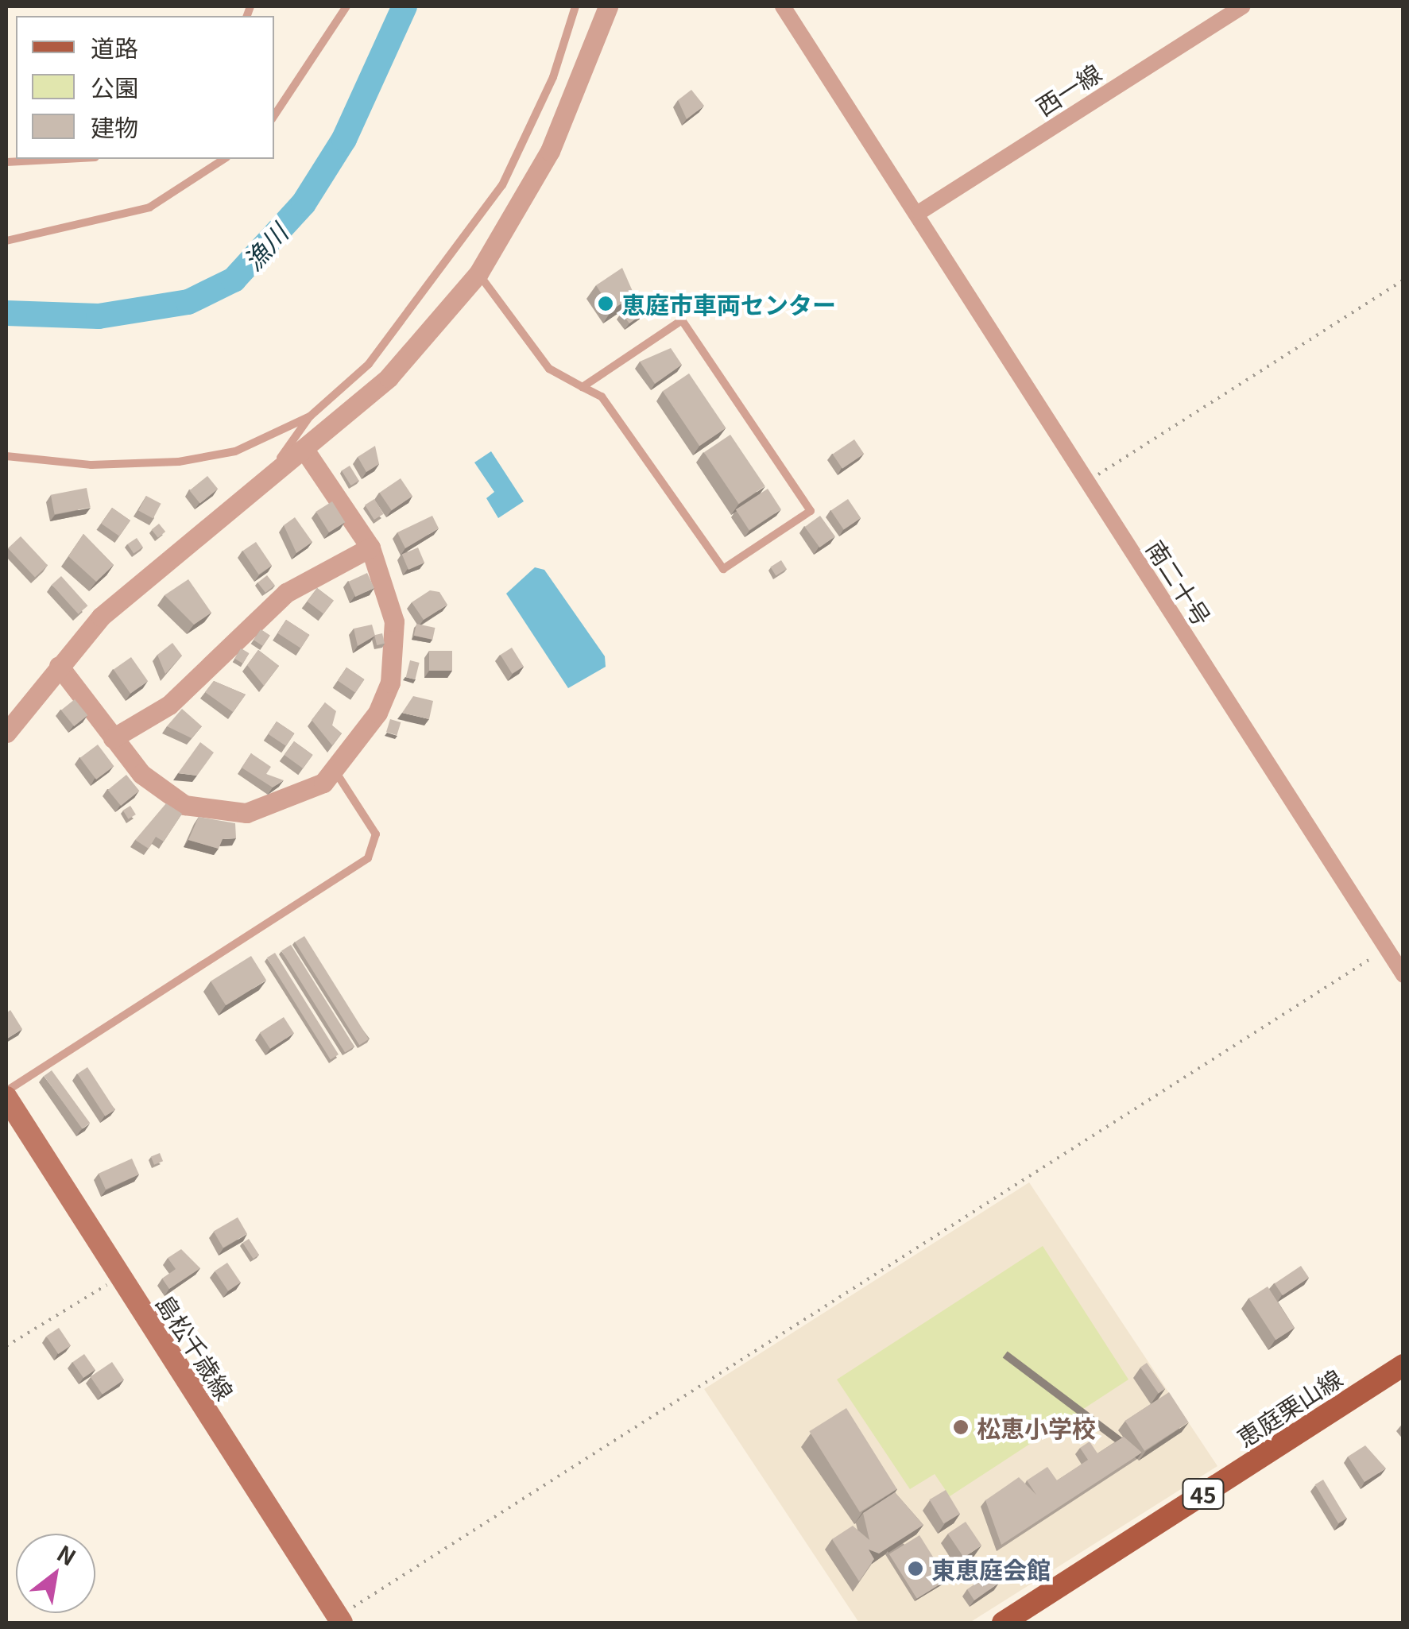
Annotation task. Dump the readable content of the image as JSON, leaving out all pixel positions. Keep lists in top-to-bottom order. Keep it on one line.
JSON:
{"streets":{"main road":["島松千歳線","恵庭栗山線","45"],"street":["西一線","南二十号"]},"crossings":[["西一線","南二十号"]],"water":["漁川"],"places":["恵庭市車両センター","松恵小学校","東恵庭会館"],"legend":["道路","公園","建物"],"north":"top right"}
